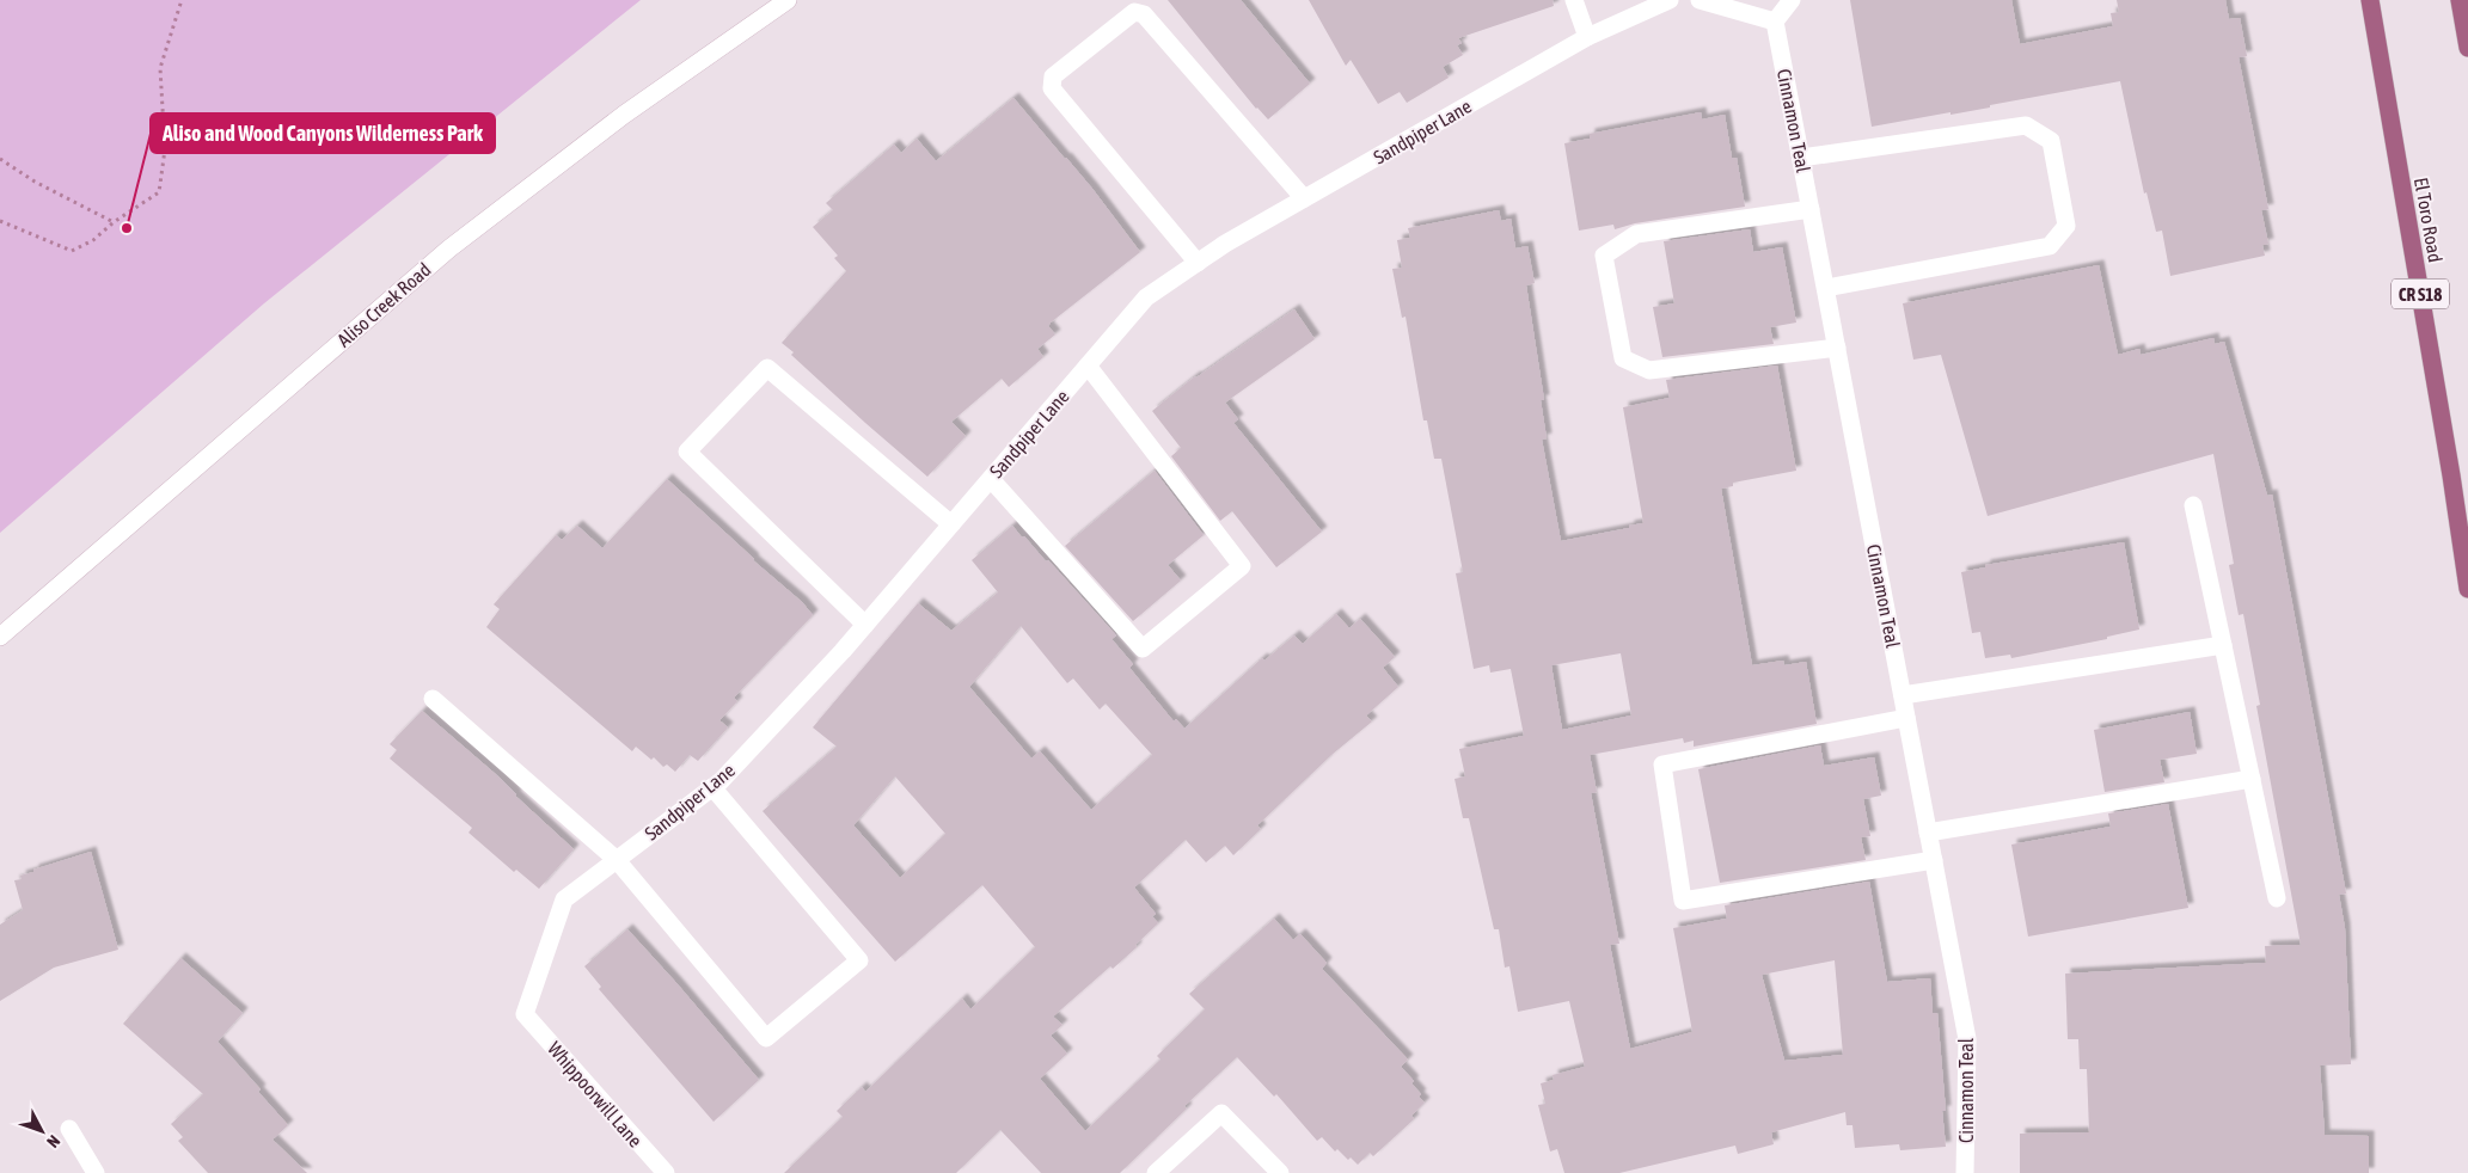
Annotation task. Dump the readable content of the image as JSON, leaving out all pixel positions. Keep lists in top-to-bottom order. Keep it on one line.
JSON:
{"streets":{"main road":["El Toro Road","CR S18"],"street":["Cinnamon Teal","Sandpiper Lane","Aliso Creek Road","Whippoorwill Lane"]},"crossings":[["Sandpiper Lane","Whippoorwill Lane"]],"places":["Aliso and Wood Canyons Wilderness Park"],"north":"bottom right"}
